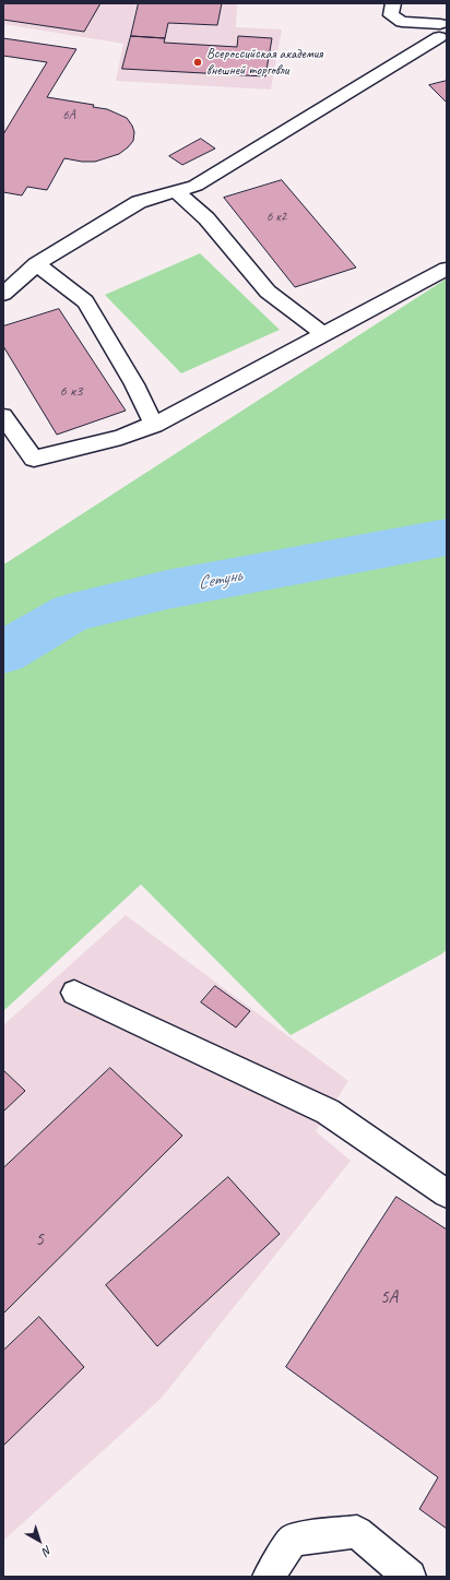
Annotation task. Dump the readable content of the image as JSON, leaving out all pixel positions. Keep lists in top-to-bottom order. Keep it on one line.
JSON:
{"water":["Сетунь"],"places":["Всероссийская академия внешней торговли"],"house_numbers":["6А","6 к2","6 к3","5","5А"],"north":"bottom right"}
